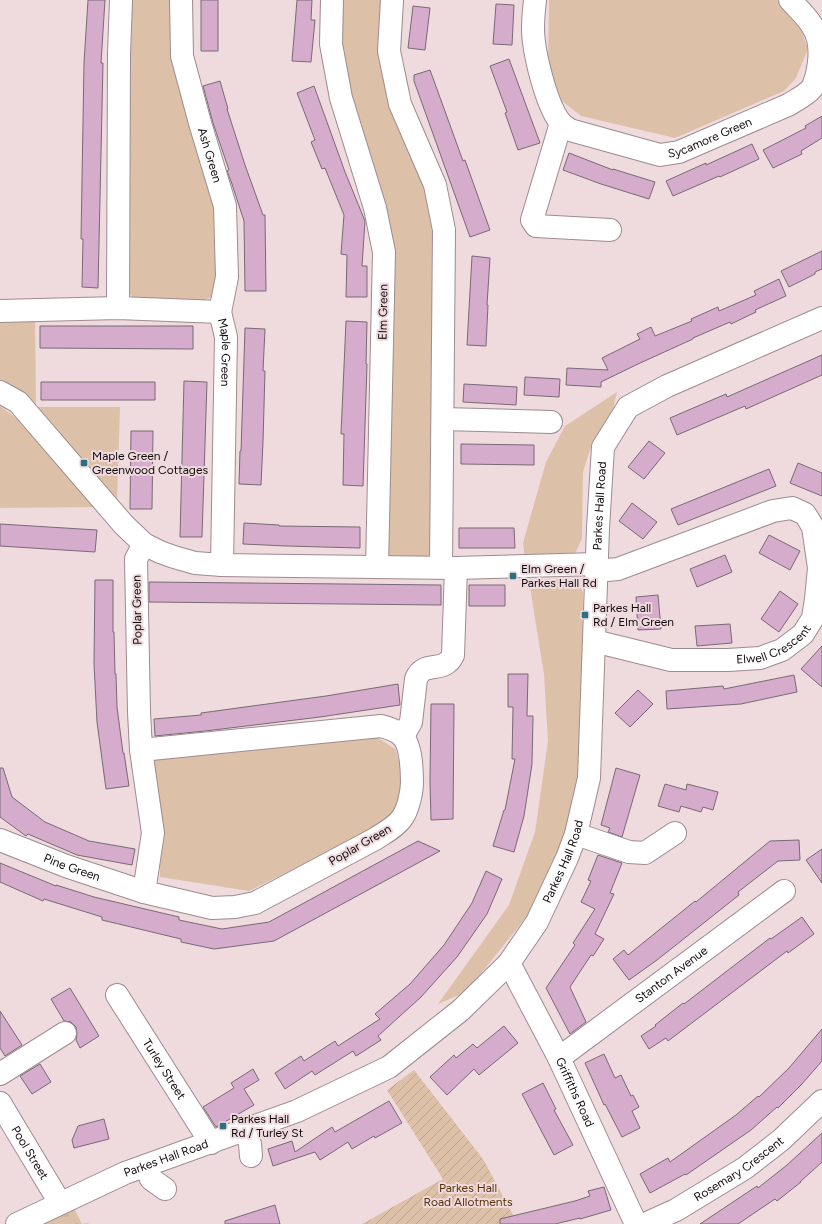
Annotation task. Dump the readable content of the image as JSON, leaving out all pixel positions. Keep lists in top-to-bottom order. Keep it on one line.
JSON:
{"streets":{"street":["Sycamore Green","Ash Green","Elm Green","Maple Green","Parkes Hall Road","Poplar Green","Elwell Crescent","Pine Green","Stanton Avenue","Turley Street","Griffiths Road","Pool Street","Rosemary Crescent"]},"crossings":[["Ash Green","Maple Green"],["Parkes Hall Road","Elwell Crescent"],["Parkes Hall Road","Turley Street"],["Parkes Hall Road","Griffiths Road"],["Parkes Hall Road","Pool Street"],["Poplar Green","Pine Green"],["Stanton Avenue","Griffiths Road"]],"parks":["Parkes Hall Road Allotments"],"places":{"transit":["Maple Green / Greenwood Cottages","Elm Green / Parkes Hall Rd","Parkes Hall Rd / Elm Green","Parkes Hall Rd / Turley St"]}}
